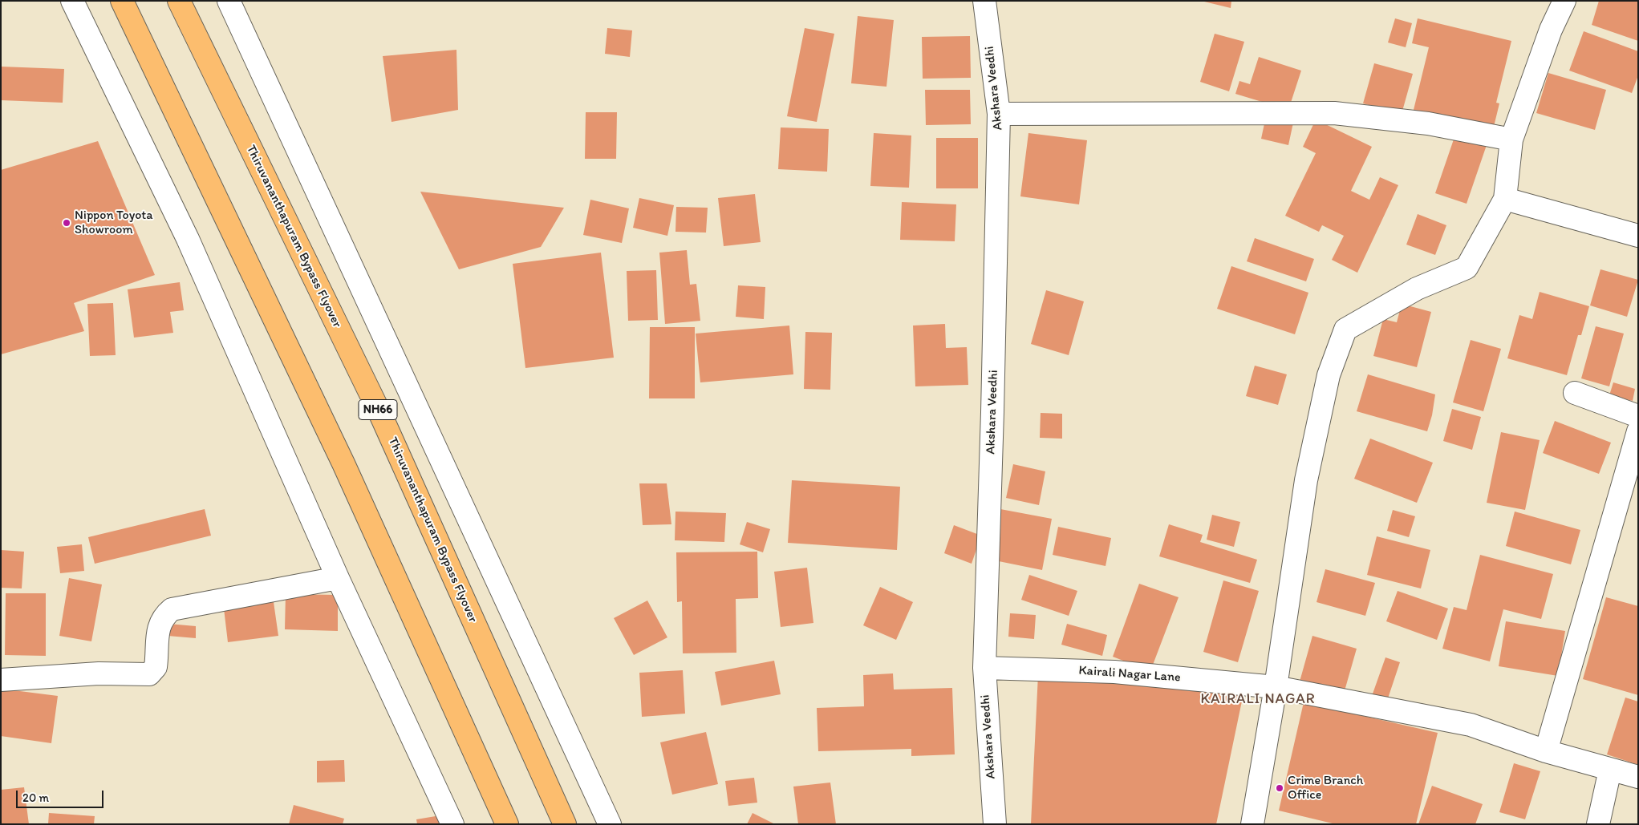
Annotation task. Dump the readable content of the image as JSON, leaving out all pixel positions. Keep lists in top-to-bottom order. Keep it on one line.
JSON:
{"streets":{"highway":["Thiruvananthapuram Bypass Flyover","NH66"],"street":["Akshara Veedhi","Kairali Nagar Lane"]},"crossings":[["Akshara Veedhi","Kairali Nagar Lane"]],"districts":["KAIRALI NAGAR"],"places":["Nippon Toyota Showroom","Crime Branch Office"],"scale_bar":"20 m"}
